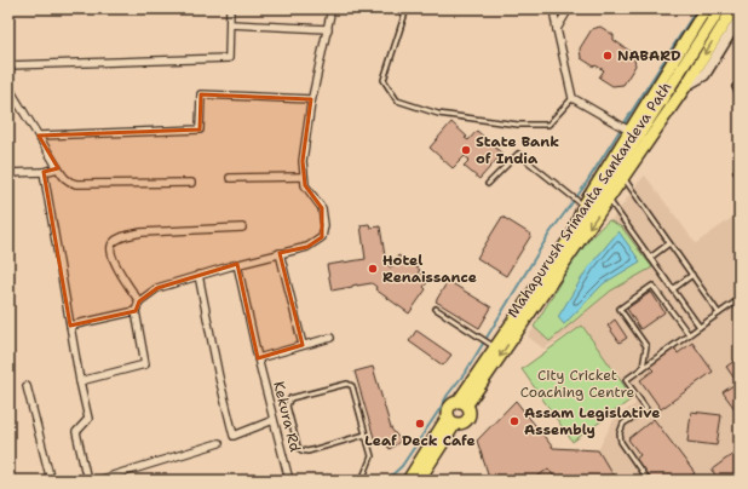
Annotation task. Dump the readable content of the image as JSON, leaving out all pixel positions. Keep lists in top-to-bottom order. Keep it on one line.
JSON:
{"streets":{"main road":["Mahapurush Srimanta Sankardeva Path"],"street":["Kekura Rd"]},"parks":["City Cricket Coaching Centre"],"places":["NABARD","State Bank of India","Hotel Renaissance","Assam Legislative Assembly","Leaf Deck Cafe"]}
